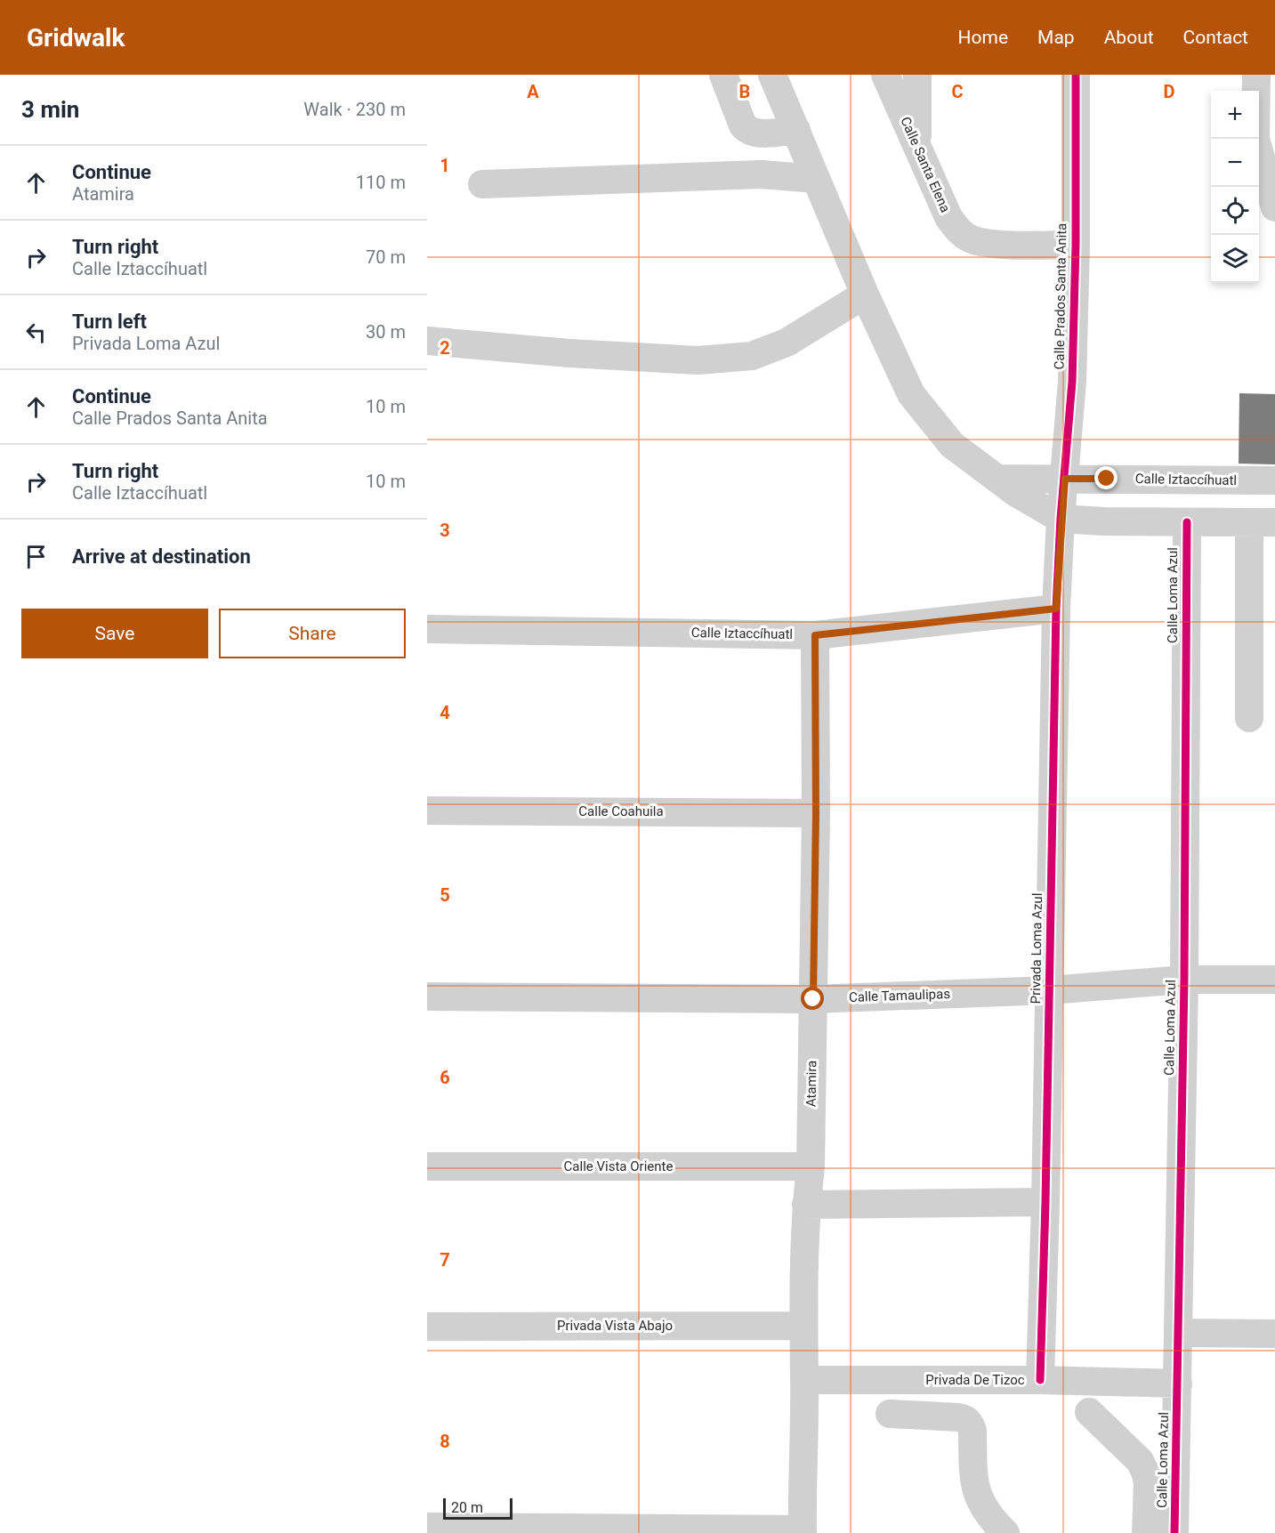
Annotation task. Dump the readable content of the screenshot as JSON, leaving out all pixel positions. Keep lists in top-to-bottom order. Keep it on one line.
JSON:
{"streets":{"street":["Calle Santa Elena","Calle Prados Santa Anita","Calle Iztaccíhuatl","Calle Loma Azul","Calle Coahuila","Privada Loma Azul","Calle Tamaulipas","Atamira","Calle Vista Oriente","Privada Vista Abajo","Privada De Tizoc"]},"crossings":[["Calle Santa Elena","Calle Prados Santa Anita"],["Calle Prados Santa Anita","Calle Iztaccíhuatl"],["Calle Prados Santa Anita","Privada Loma Azul"],["Calle Iztaccíhuatl","Privada Loma Azul"],["Calle Iztaccíhuatl","Atamira"],["Calle Loma Azul","Calle Tamaulipas"],["Calle Loma Azul","Privada De Tizoc"],["Calle Coahuila","Atamira"],["Privada Loma Azul","Calle Tamaulipas"],["Privada Loma Azul","Privada De Tizoc"],["Calle Tamaulipas","Atamira"],["Atamira","Calle Vista Oriente"],["Atamira","Privada Vista Abajo"],["Atamira","Privada De Tizoc"]],"scale_bar":"20 m","page":{"header":"Gridwalk","nav":["Home","Map","About","Contact"],"heading":["3 min","Walk · 230 m"],"map_buttons":["+","−"],"list":[["Continue","Atamira","110 m"],["Turn right","Calle Iztaccíhuatl","70 m"],["Turn left","Privada Loma Azul","30 m"],["Continue","Calle Prados Santa Anita","10 m"],["Turn right","Calle Iztaccíhuatl","10 m"],"Arrive at destination"],"buttons":["Save","Share"],"scale":"20 m"},"grid":{"columns":["A","B","C","D"],"rows":["1","2","3","4","5","6","7","8"]}}
